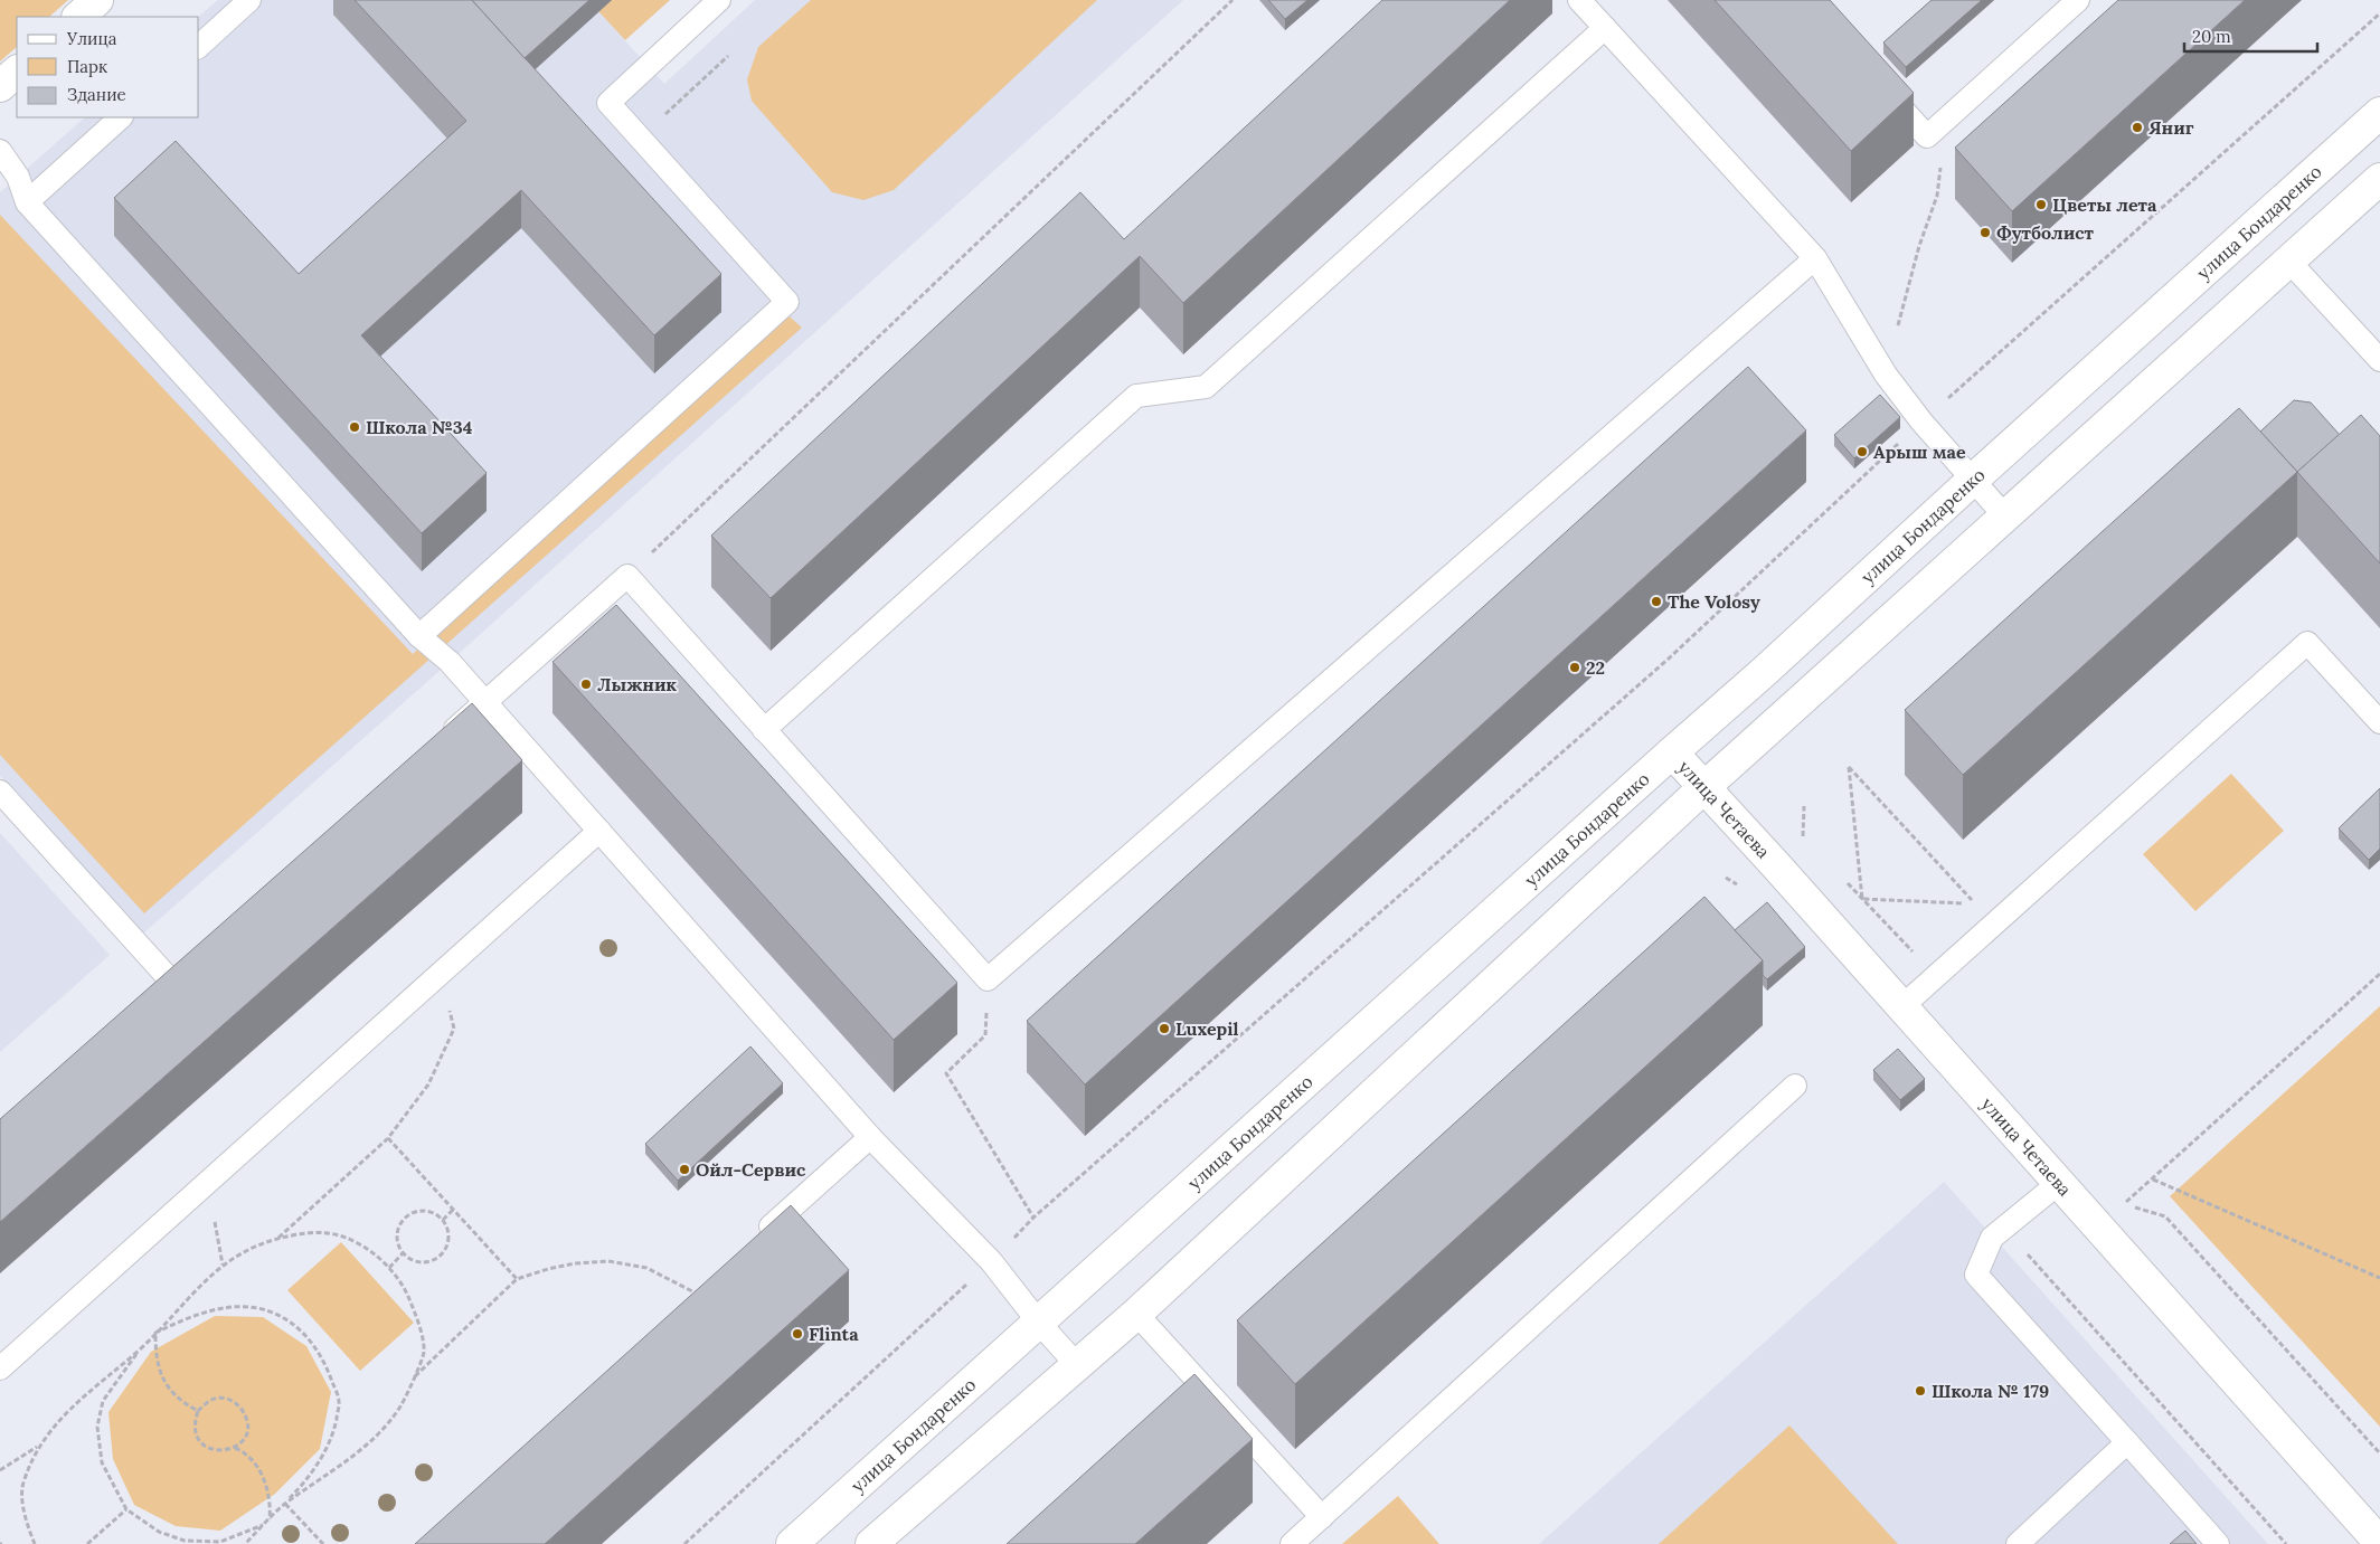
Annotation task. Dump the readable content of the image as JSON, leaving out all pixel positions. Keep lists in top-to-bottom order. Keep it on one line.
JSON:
{"streets":{"street":["улица Бондаренко","улица Четаева"]},"crossings":[["улица Бондаренко","улица Четаева"]],"places":["Яниг","Цветы лета","Футболист","Школа №34","Арыш мае","The Volosy","22","Лыжник","Luxepil","Ойл-Сервис","Flinta","Школа № 179"],"legend":["Улица","Парк","Здание"],"scale_bar":"20 m"}
